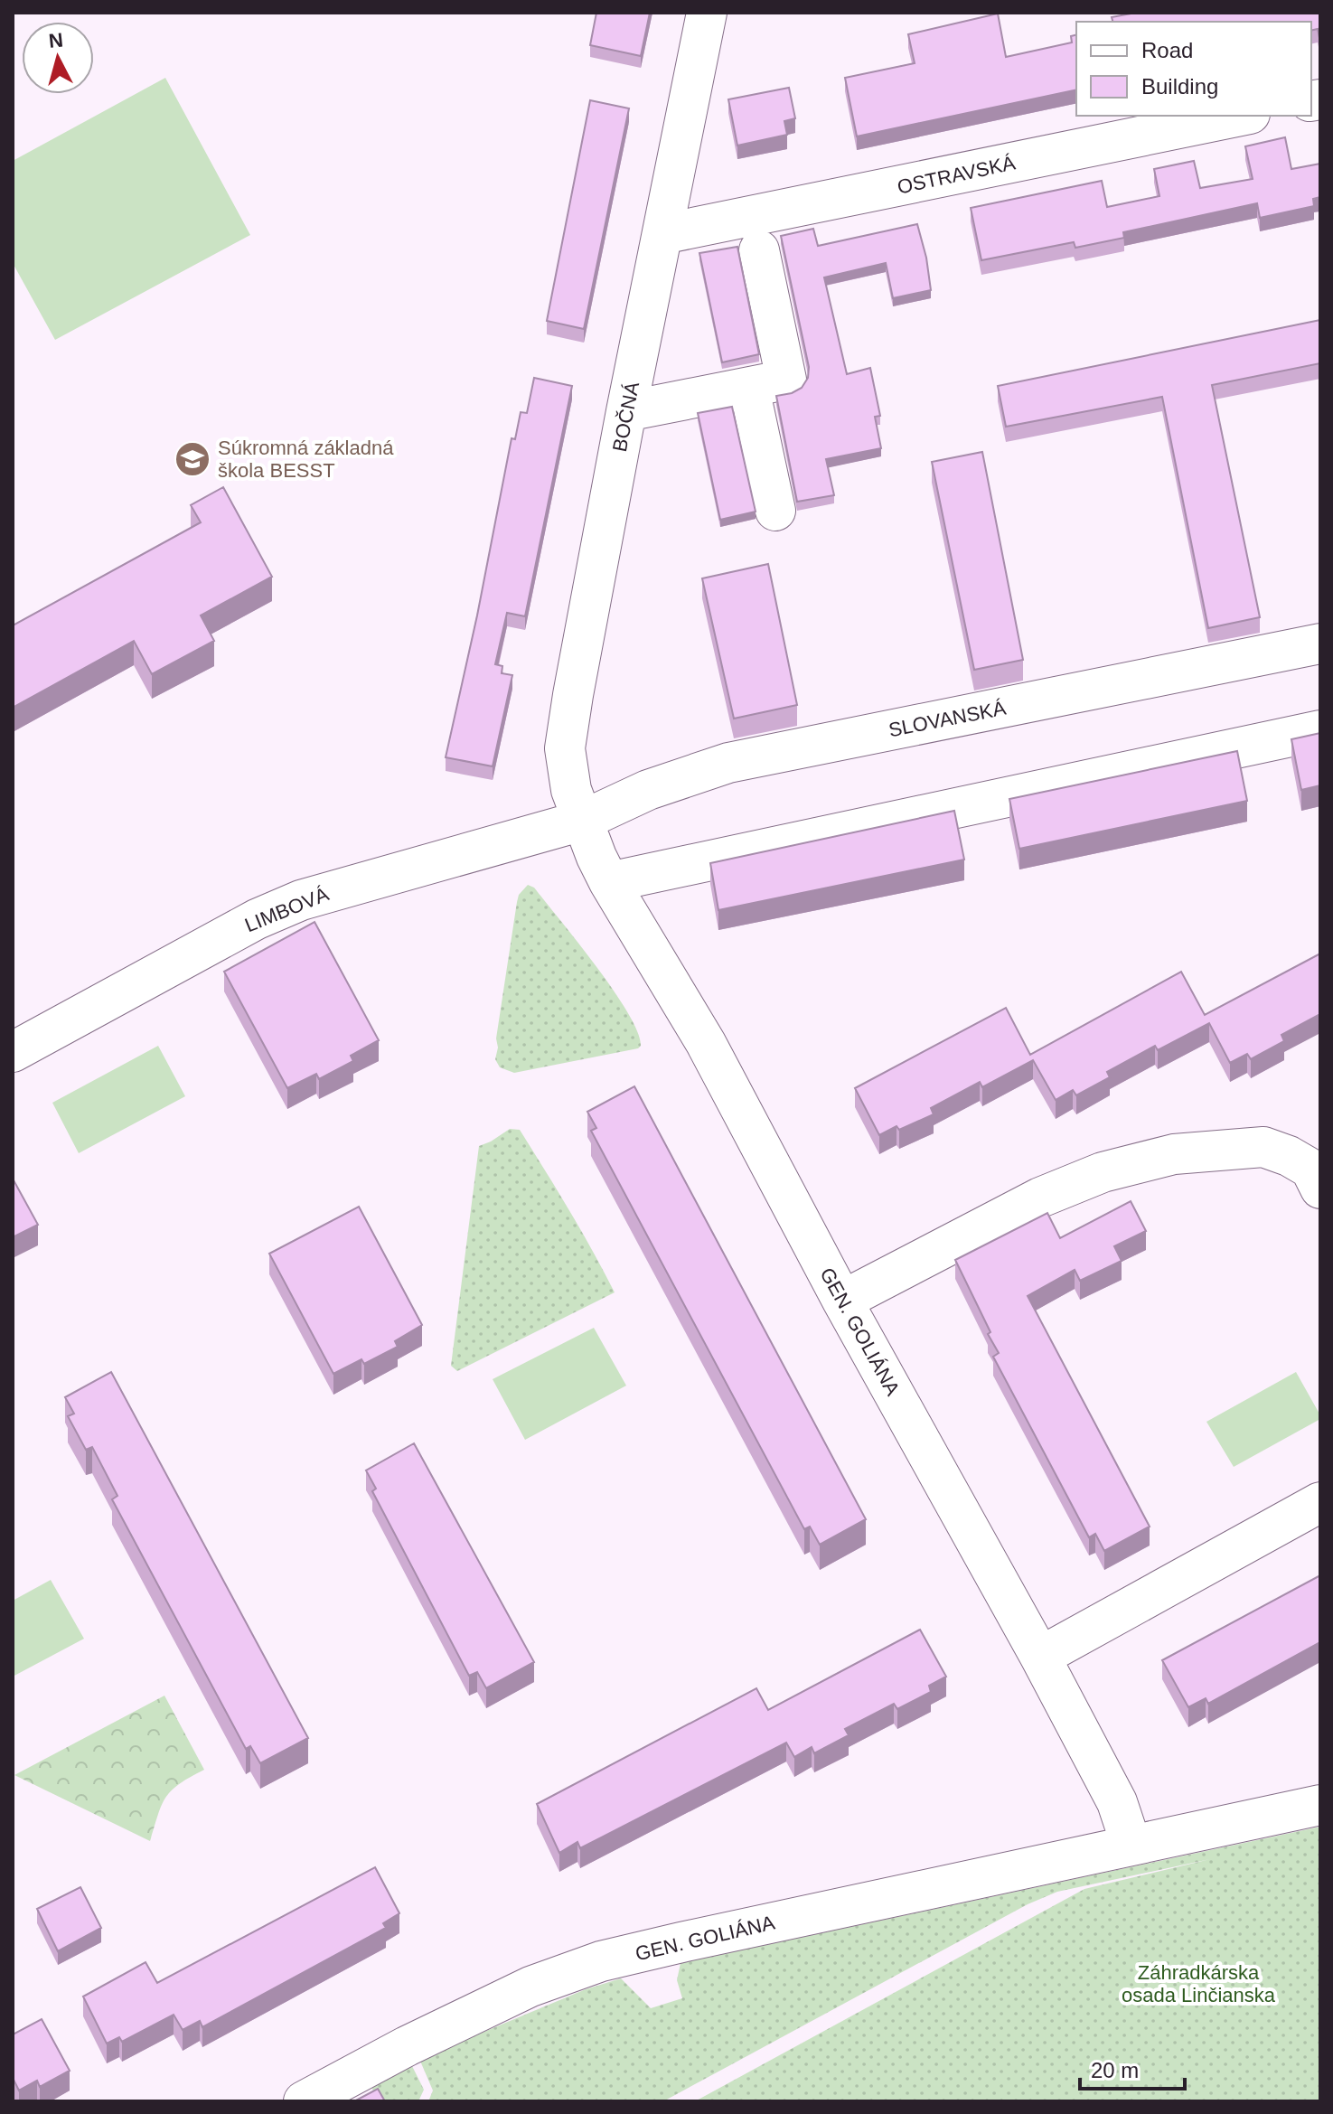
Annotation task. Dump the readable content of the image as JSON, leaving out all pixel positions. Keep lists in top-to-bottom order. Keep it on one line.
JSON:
{"streets":{"street":["OSTRAVSKÁ","BOČNÁ","SLOVANSKÁ","LIMBOVÁ","GEN. GOLIÁNA"]},"crossings":[["OSTRAVSKÁ","BOČNÁ"],["BOČNÁ","SLOVANSKÁ"],["BOČNÁ","LIMBOVÁ"],["BOČNÁ","GEN. GOLIÁNA"],["SLOVANSKÁ","LIMBOVÁ"],["SLOVANSKÁ","GEN. GOLIÁNA"],["LIMBOVÁ","GEN. GOLIÁNA"]],"parks":["Záhradkárska osada Linčianska"],"places":{"school or university":["Súkromná základná škola BESST"]},"legend":["Road","Building"],"scale_bar":"20 m","north":"top"}
